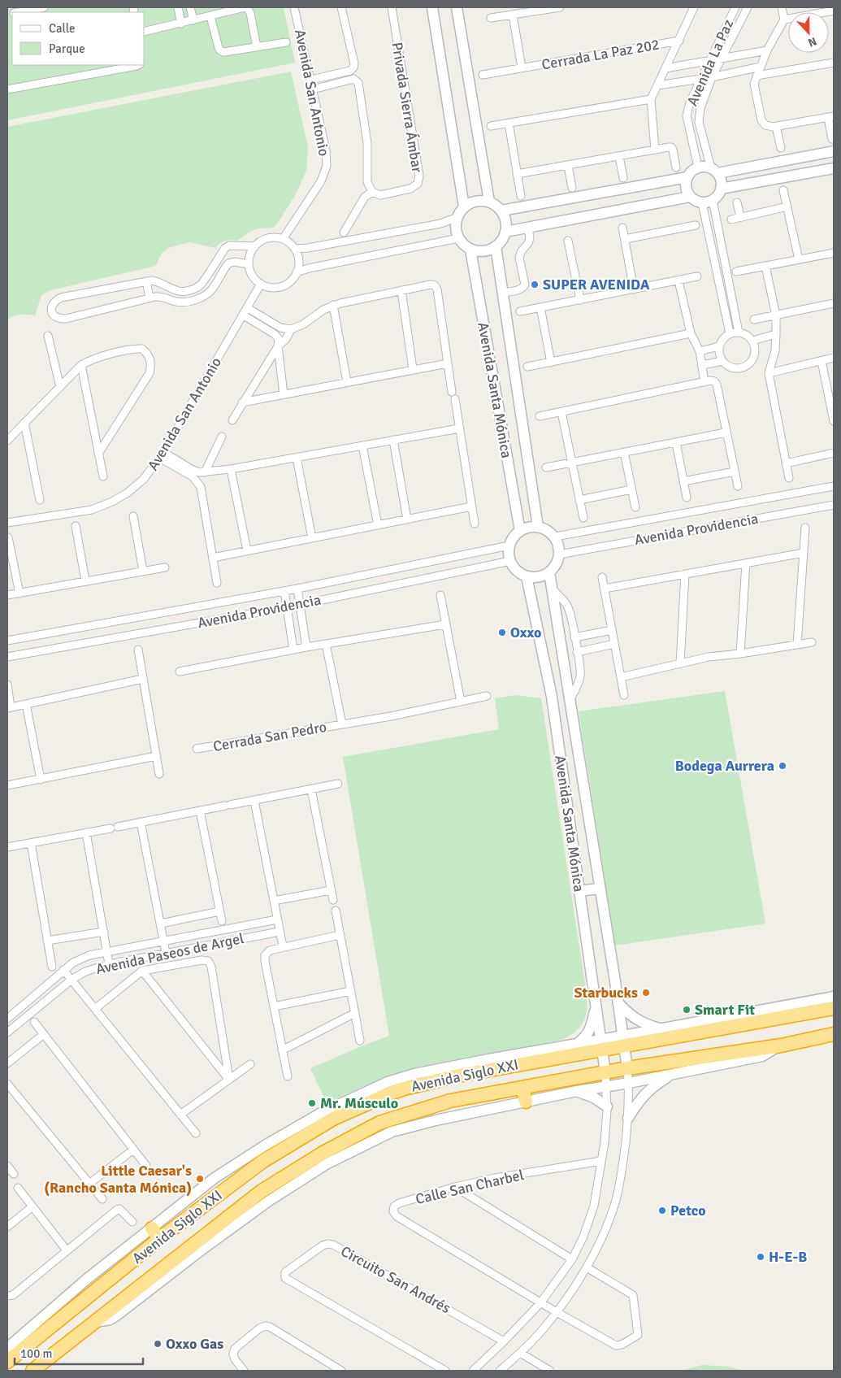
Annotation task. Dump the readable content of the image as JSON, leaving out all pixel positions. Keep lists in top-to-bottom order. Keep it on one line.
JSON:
{"streets":{"highway":["Avenida Siglo XXI"],"street":["Cerrada La Paz 202","Avenida La Paz","Avenida San Antonio","Privada Sierra Ámbar","Avenida Santa Mónica","Avenida Providencia","Cerrada San Pedro","Avenida Paseos de Argel","Calle San Charbel","Circuito San Andrés"]},"crossings":[["Cerrada La Paz 202","Avenida La Paz"],["Avenida Santa Mónica","Avenida Providencia"],["Avenida Santa Mónica","Avenida Siglo XXI"]],"places":["SUPER AVENIDA","Oxxo","Bodega Aurrera","Starbucks","Smart Fit","Mr. Músculo","Little Caesar's (Rancho Santa Mónica)","Petco","H-E-B","Oxxo Gas"],"legend":["Calle","Parque"],"scale_bar":"100 m","north":"bottom"}
